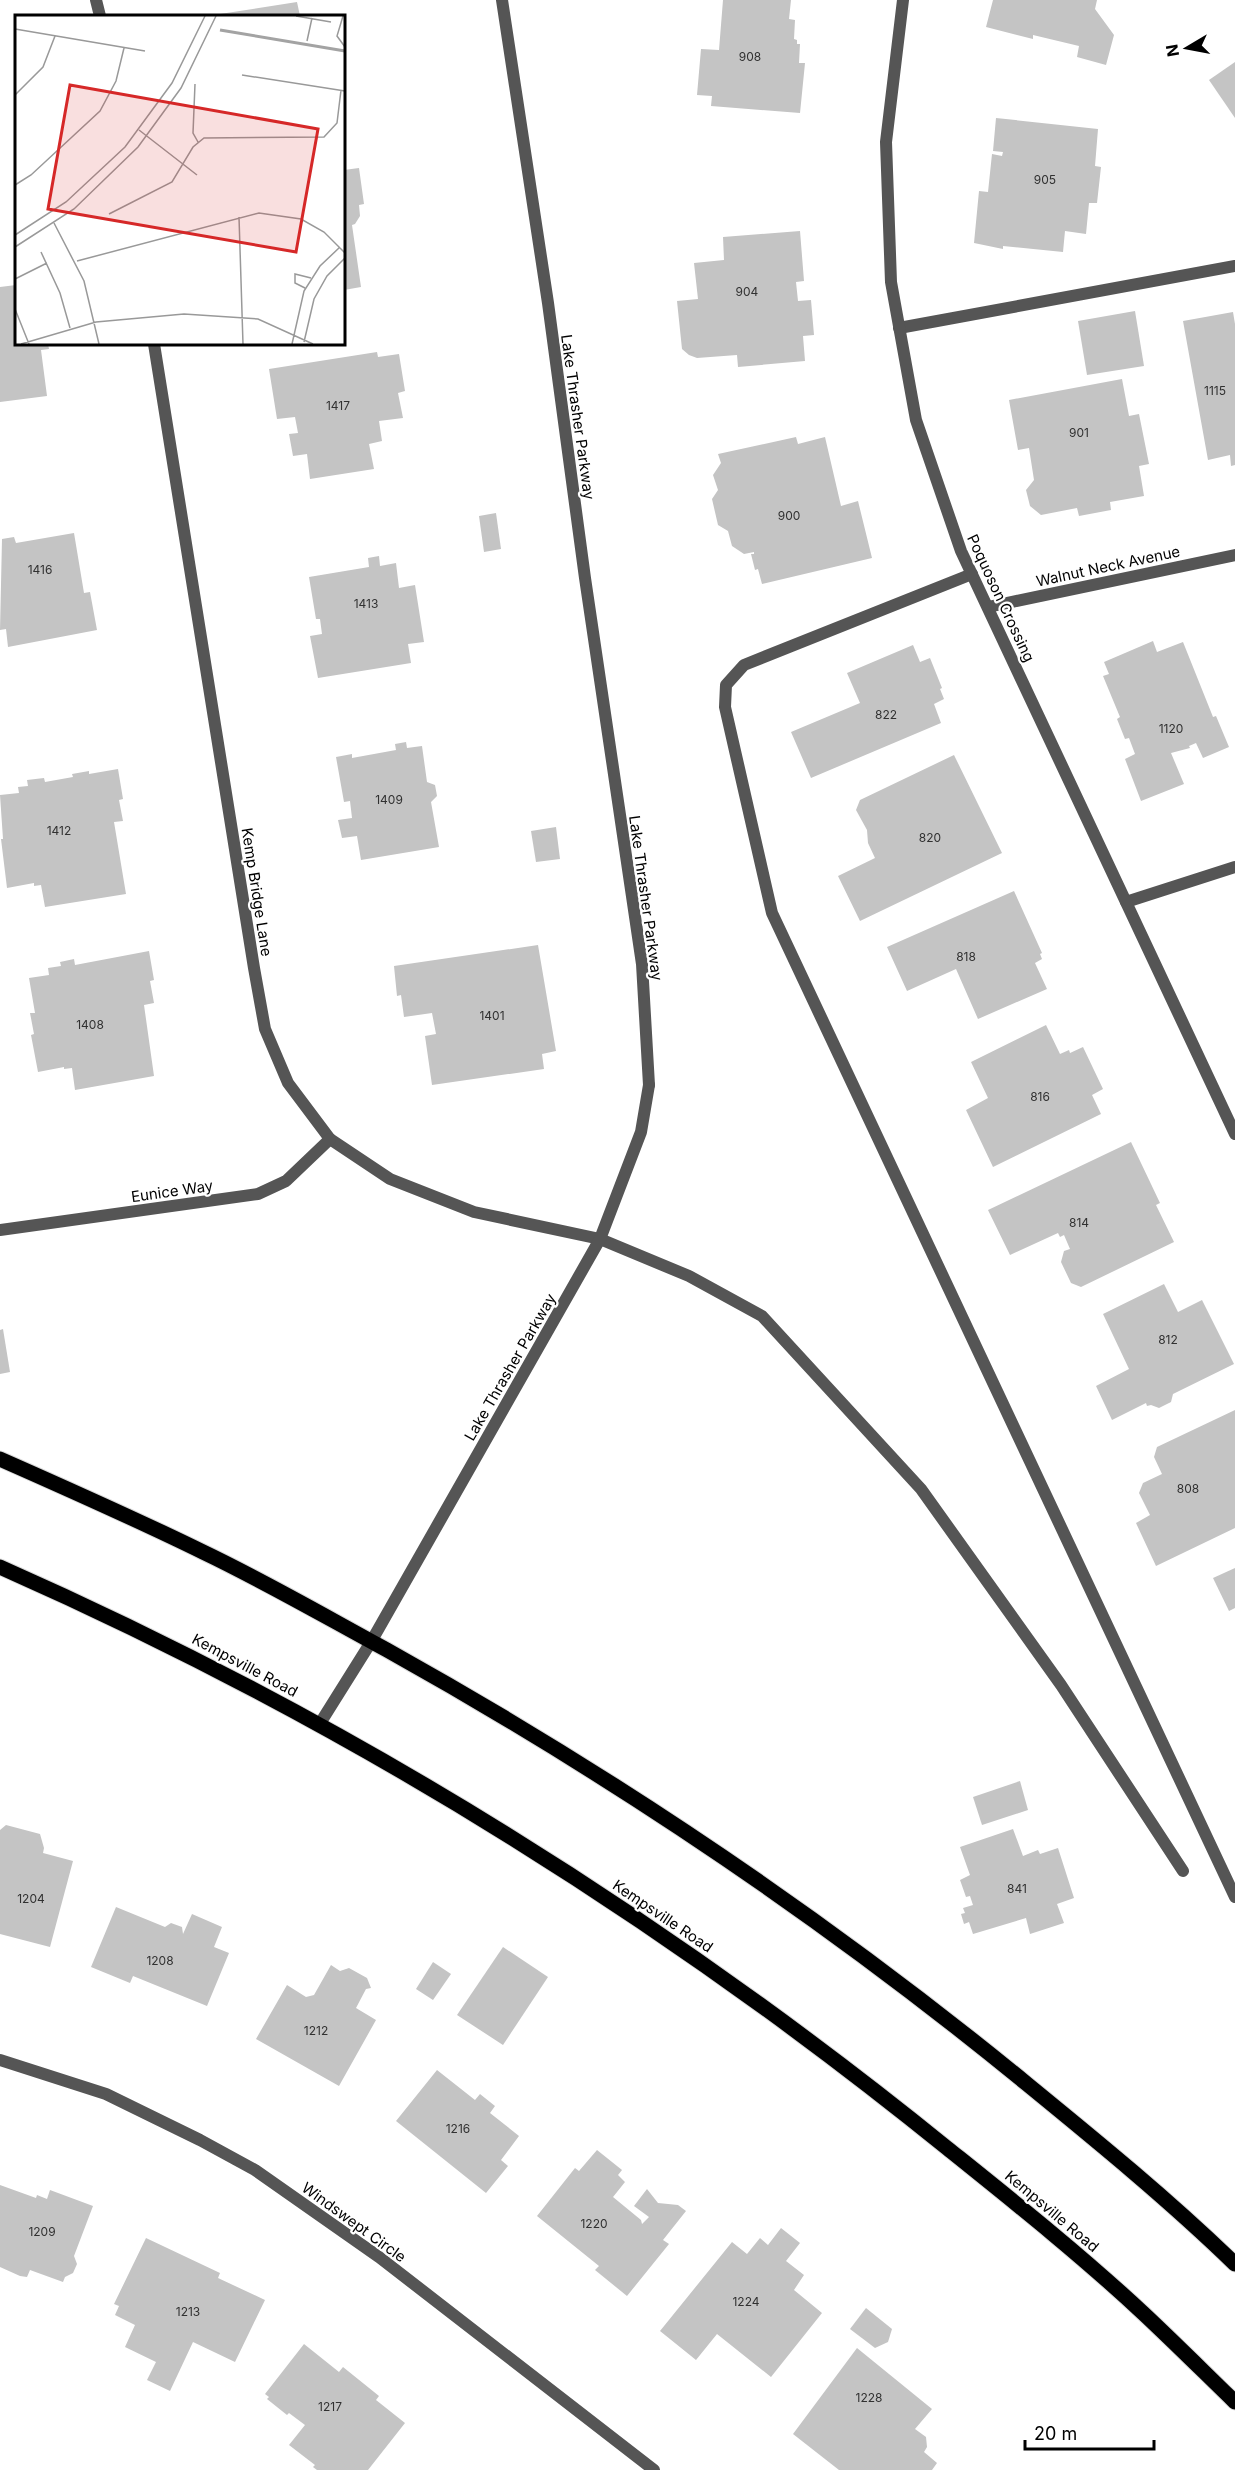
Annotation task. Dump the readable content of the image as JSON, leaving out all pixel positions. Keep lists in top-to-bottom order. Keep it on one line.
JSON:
{"streets":{"main road":["Kempsville Road"],"street":["Lake Thrasher Parkway","Walnut Neck Avenue","Poquoson Crossing","Kemp Bridge Lane","Eunice Way","Windswept Circle"]},"crossings":[["Lake Thrasher Parkway","Kemp Bridge Lane"],["Lake Thrasher Parkway","Kempsville Road"],["Walnut Neck Avenue","Poquoson Crossing"],["Kemp Bridge Lane","Eunice Way"]],"house_numbers":["908","905","904","1115","1417","901","900","1416","1413","822","1120","1409","1412","820","818","1401","1408","816","814","812","808","841","1204","1208","1212","1216","1220","1209","1224","1213","1228","1217"],"scale_bar":"20 m","north":"left"}
